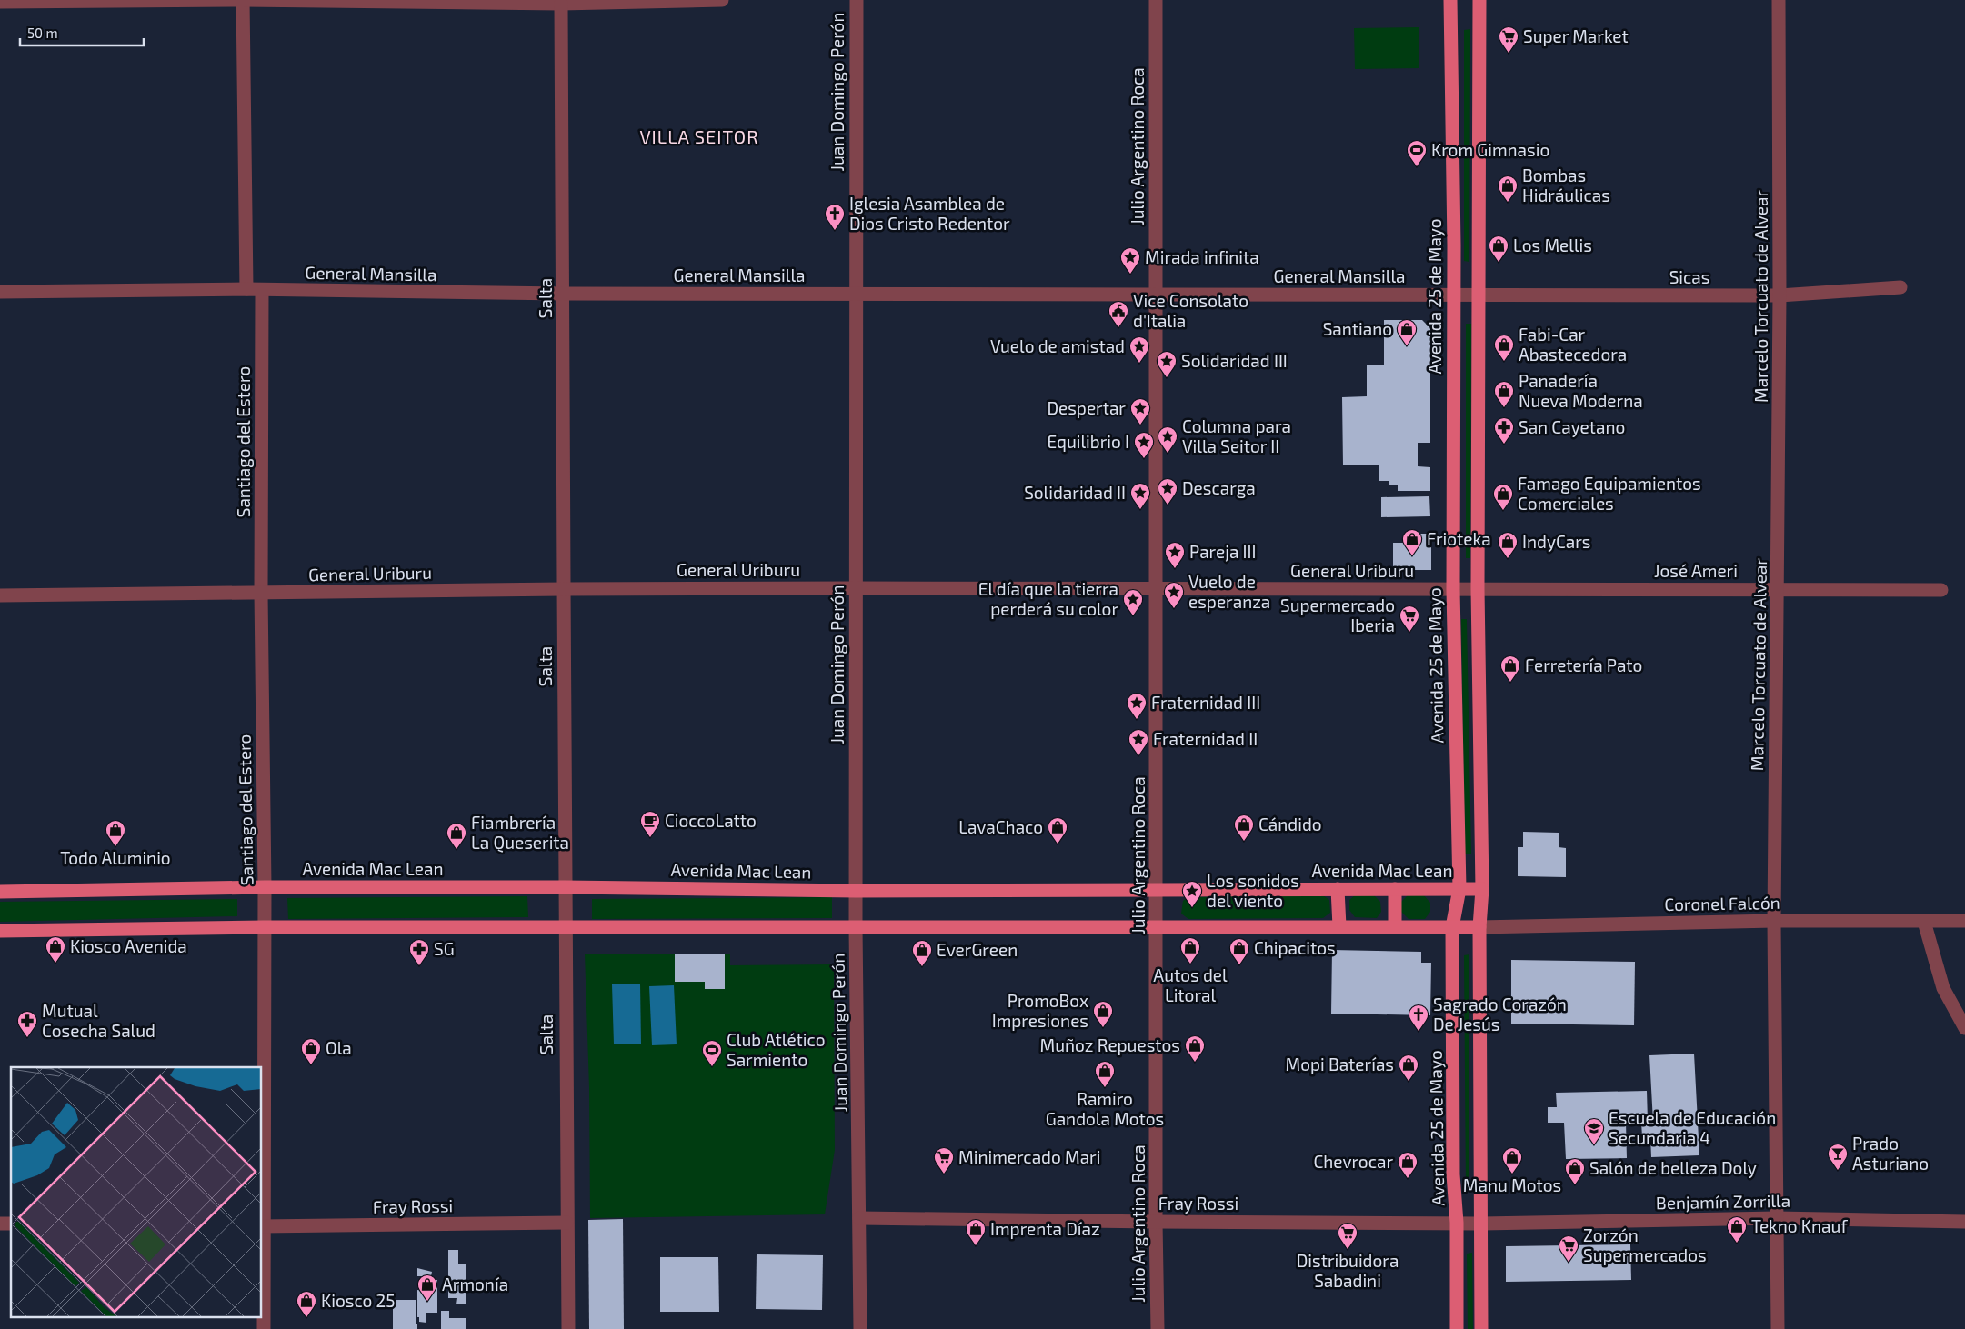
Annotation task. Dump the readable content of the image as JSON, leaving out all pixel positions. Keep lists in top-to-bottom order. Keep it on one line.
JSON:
{"streets":{"main road":["Avenida 25 de Mayo","Avenida Mac Lean"],"street":["Juan Domingo Perón","Julio Argentino Roca","General Mansilla","Sicas","Marcelo Torcuato de Alvear","Salta","Santiago del Estero","General Uriburu","José Ameri","Coronel Falcón","Benjamín Zorrilla","Fray Rossi"]},"crossings":[["Juan Domingo Perón","General Mansilla"],["Juan Domingo Perón","General Uriburu"],["Juan Domingo Perón","Avenida Mac Lean"],["Juan Domingo Perón","Fray Rossi"],["Julio Argentino Roca","General Mansilla"],["Julio Argentino Roca","General Uriburu"],["Julio Argentino Roca","Avenida Mac Lean"],["Julio Argentino Roca","Fray Rossi"],["General Mansilla","Sicas"],["General Mansilla","Avenida 25 de Mayo"],["General Mansilla","Salta"],["General Mansilla","Santiago del Estero"],["Sicas","Marcelo Torcuato de Alvear"],["Avenida 25 de Mayo","General Uriburu"],["Avenida 25 de Mayo","Avenida Mac Lean"],["Avenida 25 de Mayo","Fray Rossi"],["Marcelo Torcuato de Alvear","José Ameri"],["Marcelo Torcuato de Alvear","Coronel Falcón"],["Marcelo Torcuato de Alvear","Benjamín Zorrilla"],["Salta","General Uriburu"],["Salta","Avenida Mac Lean"],["Salta","Fray Rossi"],["Santiago del Estero","General Uriburu"],["Santiago del Estero","Avenida Mac Lean"],["Santiago del Estero","Fray Rossi"],["General Uriburu","José Ameri"],["Benjamín Zorrilla","Fray Rossi"]],"districts":["VILLA SEITOR"],"places":{"supermarket":["Super Market","Supermercado Iberia","Minimercado Mari","Distribuidora Sabadini","Zorzón Supermercados"],"sports":["Krom Gimnasio","Club Atlético Sarmiento"],"shop":["Bombas Hidráulicas","Los Mellis","Santiano","Fabi-Car Abastecedora","Panadería Nueva Moderna","Famago Equipamientos Comerciales","Frioteka","IndyCars","Ferretería Pato","Cándido","LavaChaco","Todo Aluminio","Fiambrería La Queserita","Kiosco Avenida","Autos del Litoral","Chipacitos","EverGreen","PromoBox Impresiones","Muñoz Repuestos","Ola","Mopi Baterías","Ramiro Gandola Motos","Manu Motos","Chevrocar","Salón de belleza Doly","Tekno Knauf","Imprenta Díaz","Armonía","Kiosco 25"],"church":["Iglesia Asamblea de Dios Cristo Redentor","Sagrado Corazón De Jesús"],"place":["Mirada infinita","Vuelo de amistad","Solidaridad III","Despertar","Columna para Villa Seitor II","Equilibrio I","Descarga","Solidaridad II","Pareja III","Vuelo de esperanza","El día que la tierra perderá su color","Fraternidad III","Fraternidad II","Los sonidos del viento"],"public building":["Vice Consolato d'Italia"],"pharmacy":["San Cayetano","SG","Mutual Cosecha Salud"],"cafe":["CioccoLatto"],"school or university":["Escuela de Educación Secundaria 4"],"bar":["Prado Asturiano"]},"scale_bar":"50 m"}
